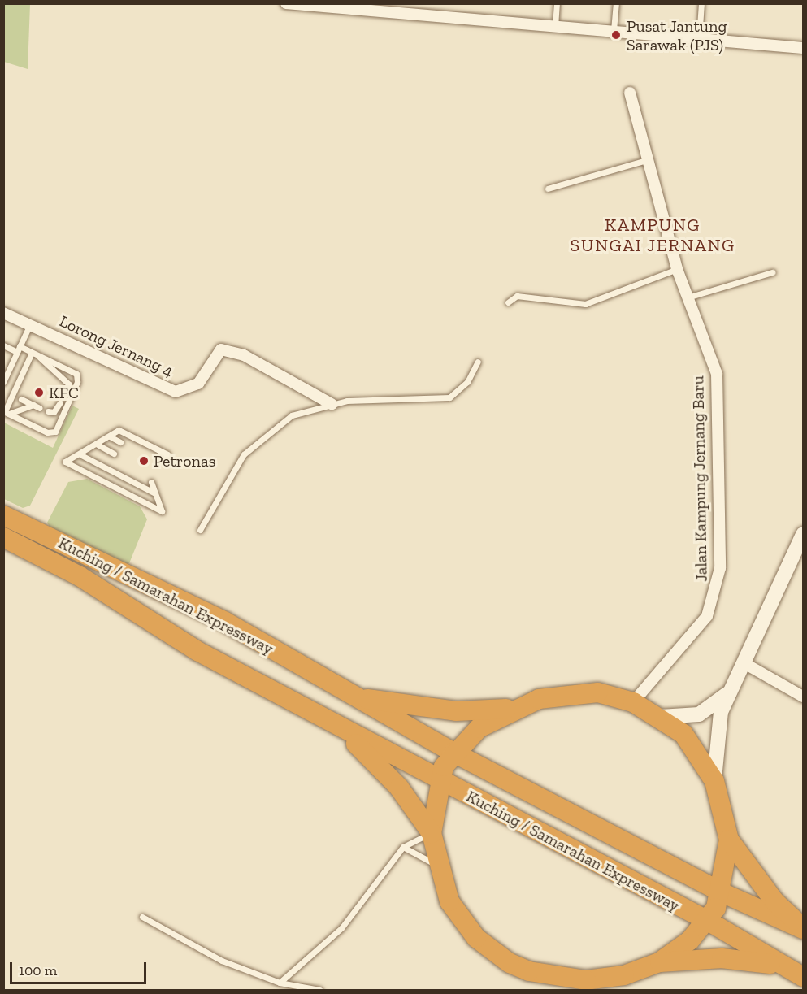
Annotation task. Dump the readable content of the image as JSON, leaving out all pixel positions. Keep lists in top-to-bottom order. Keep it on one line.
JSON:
{"streets":{"highway":["Kuching / Samarahan Expressway"],"street":["Lorong Jernang 4","Jalan Kampung Jernang Baru"]},"districts":["KAMPUNG SUNGAI JERNANG"],"places":["Pusat Jantung Sarawak (PJS)","KFC","Petronas"],"scale_bar":"100 m"}
